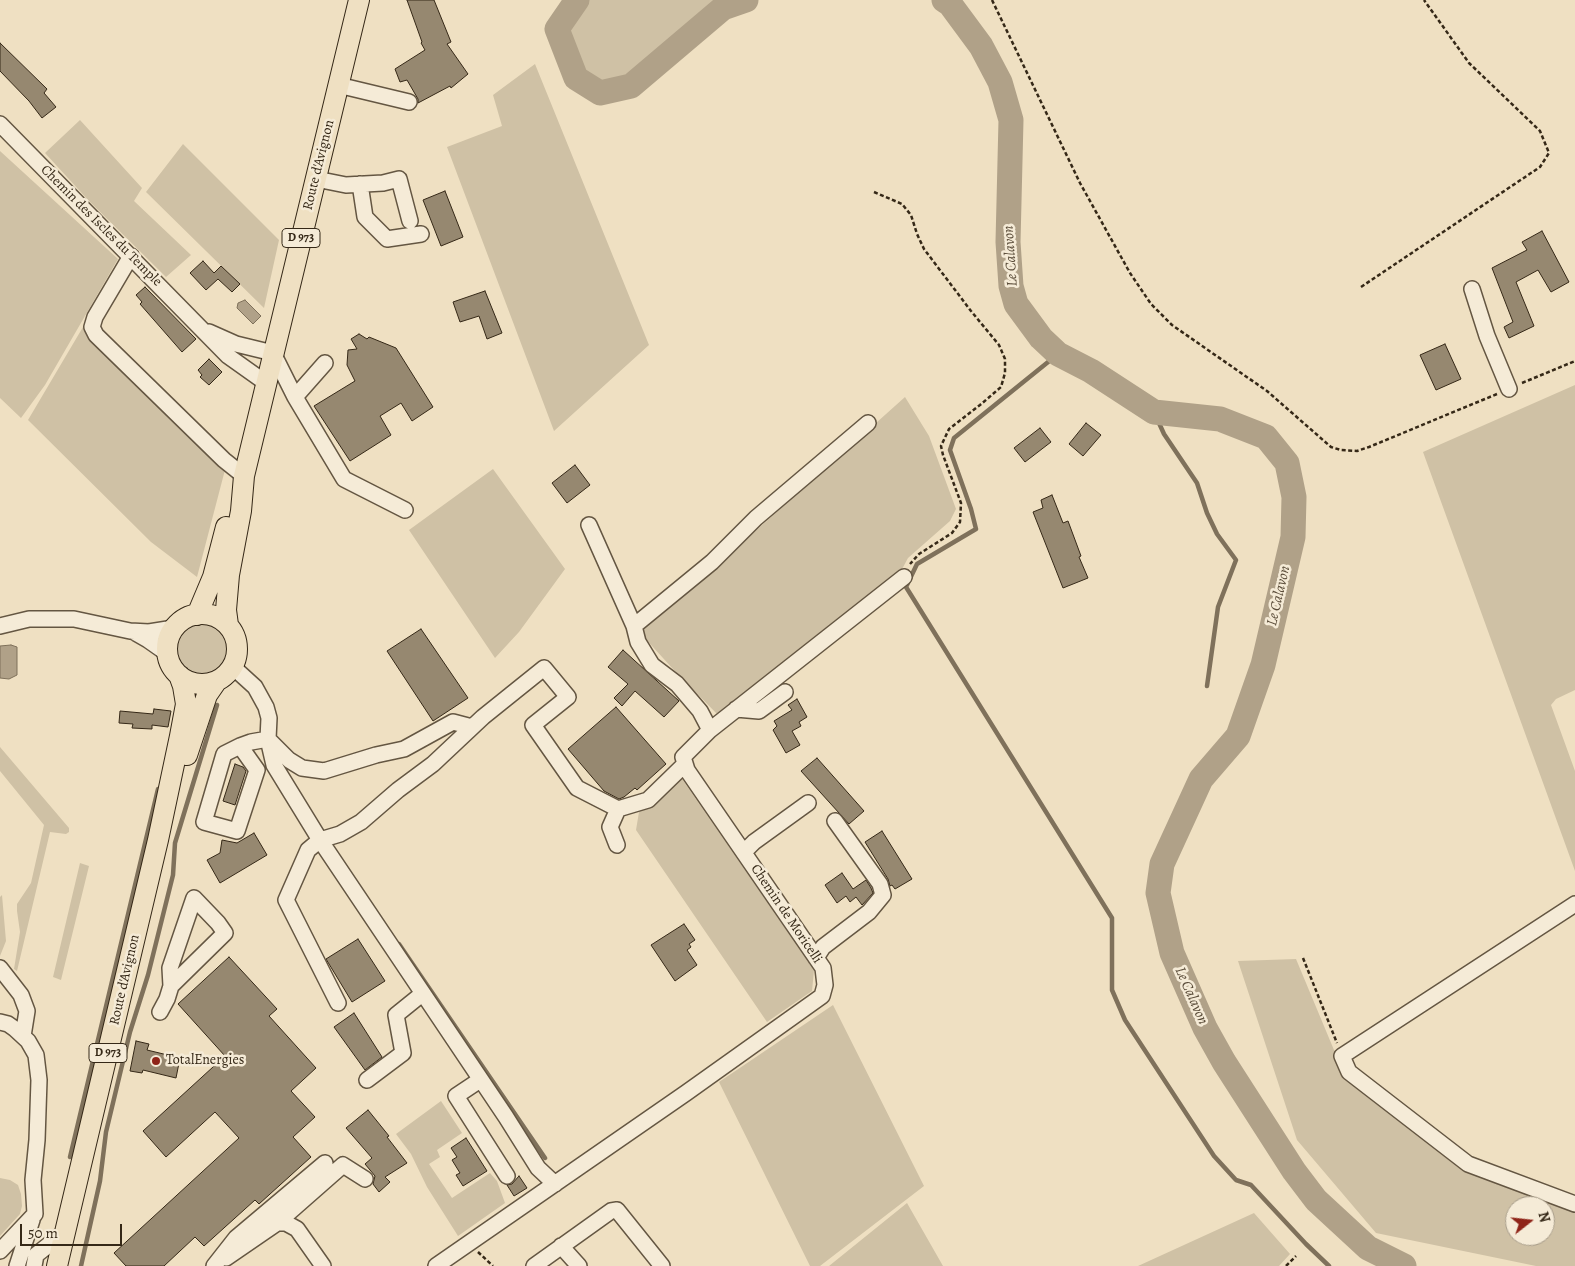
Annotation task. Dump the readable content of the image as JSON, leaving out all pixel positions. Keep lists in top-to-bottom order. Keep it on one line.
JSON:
{"streets":{"main road":["Route d'Avignon","D 973"],"street":["Chemin des Iscles du Temple","Chemin de Moricelli"]},"crossings":[["Route d'Avignon","Chemin des Iscles du Temple"]],"water":["Le Calavon"],"places":["TotalEnergies"],"scale_bar":"50 m","north":"right"}
